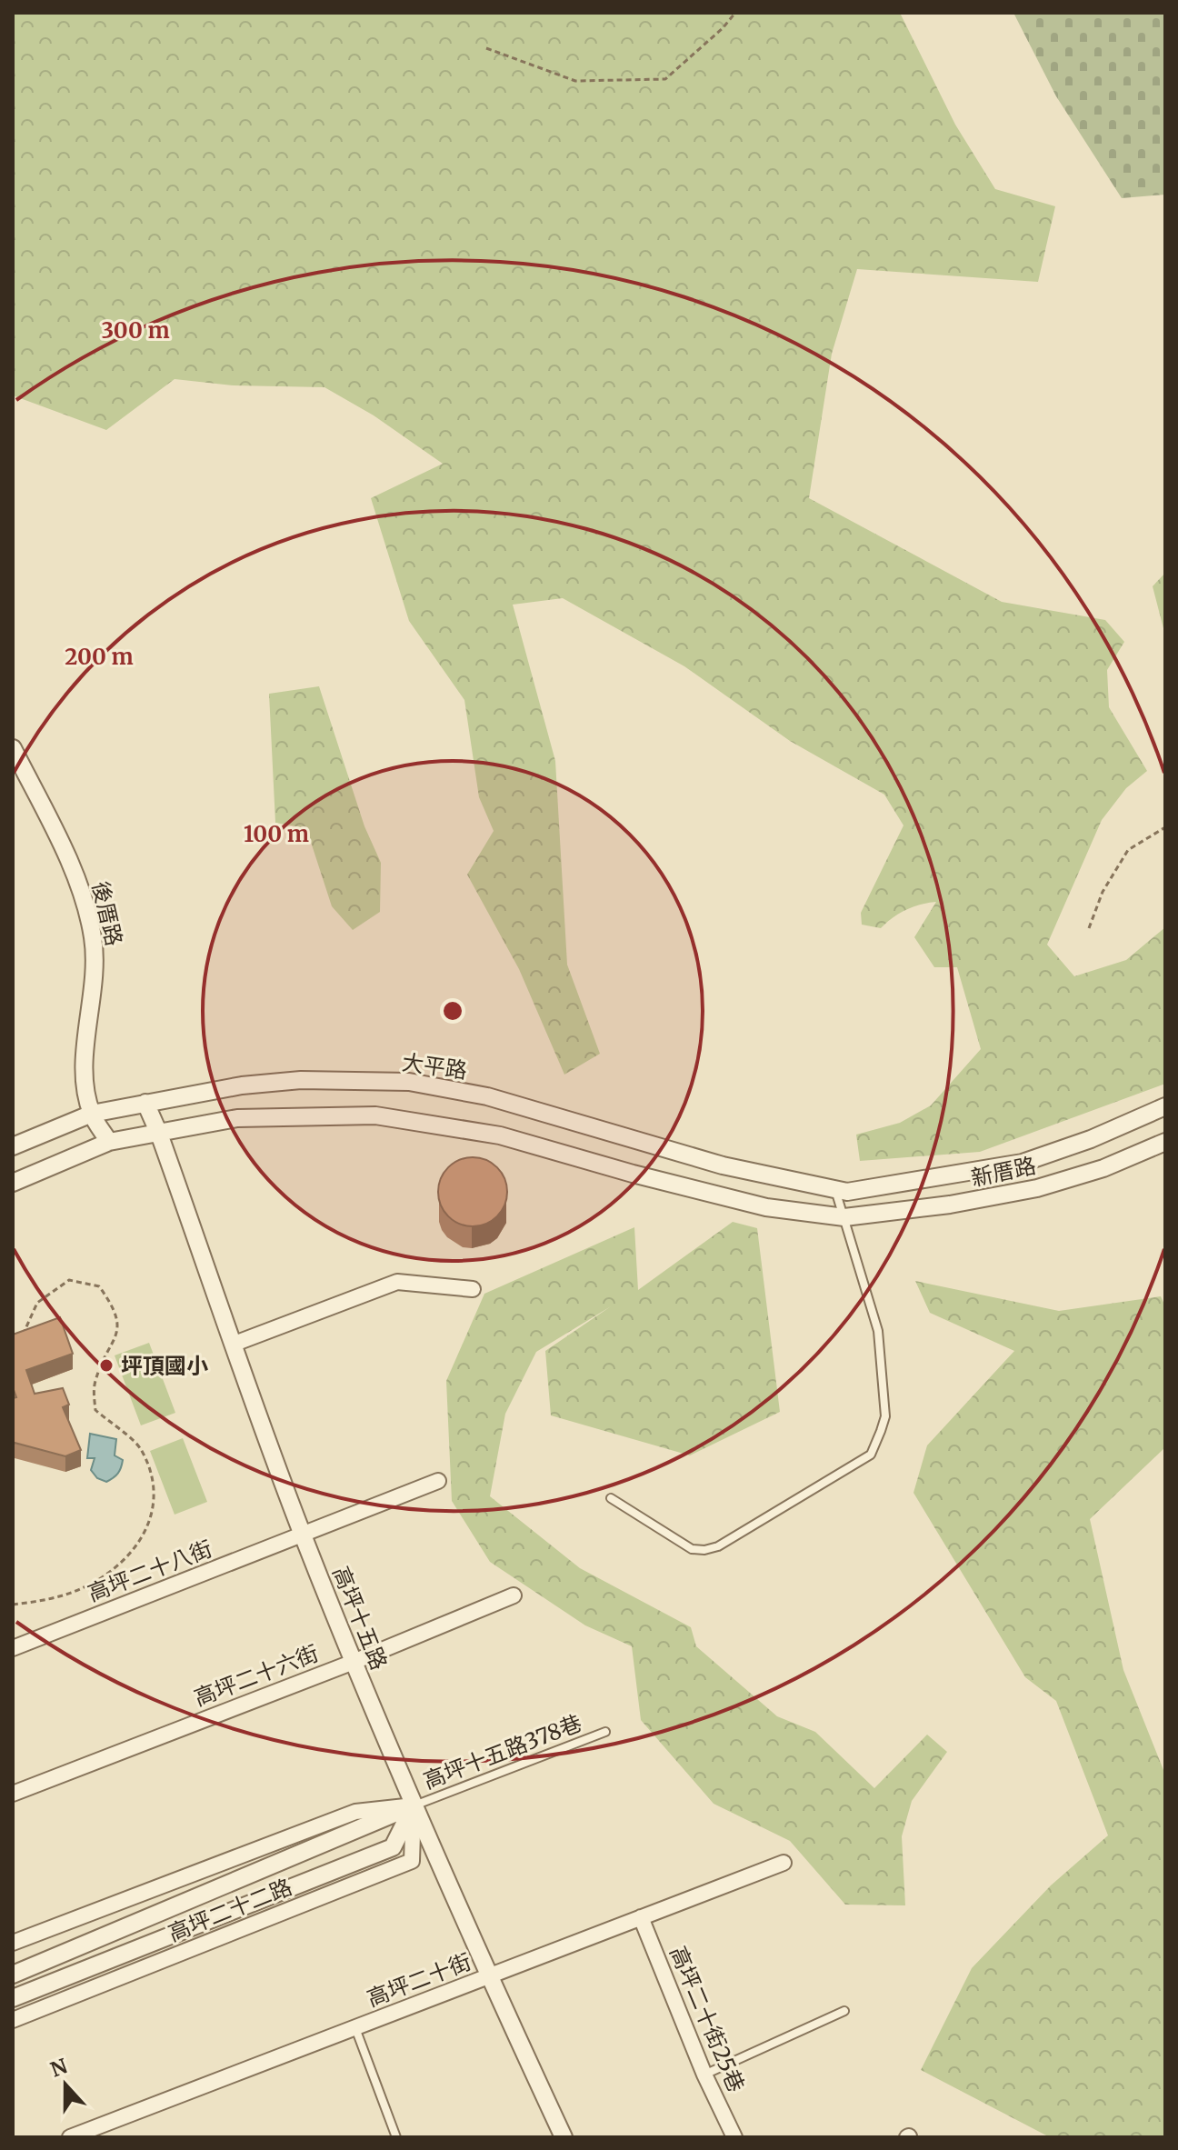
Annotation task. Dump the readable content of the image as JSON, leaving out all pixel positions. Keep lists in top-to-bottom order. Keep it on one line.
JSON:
{"streets":{"street":["後厝路","大平路","新厝路","高坪二十八街","高坪十五路","高坪二十六街","高坪二十二路","高坪二十街","高坪二十街25巷"],"lane":["高坪十五路378巷"]},"crossings":[["後厝路","大平路"],["大平路","新厝路"],["大平路","高坪十五路"],["高坪二十八街","高坪十五路"],["高坪十五路","高坪二十六街"],["高坪十五路","高坪十五路378巷"],["高坪十五路","高坪二十二路"],["高坪十五路","高坪二十街"],["高坪十五路378巷","高坪二十二路"],["高坪二十街","高坪二十街25巷"]],"places":["坪頂國小"],"north":"top","rings":["300 m","200 m","100 m"]}
